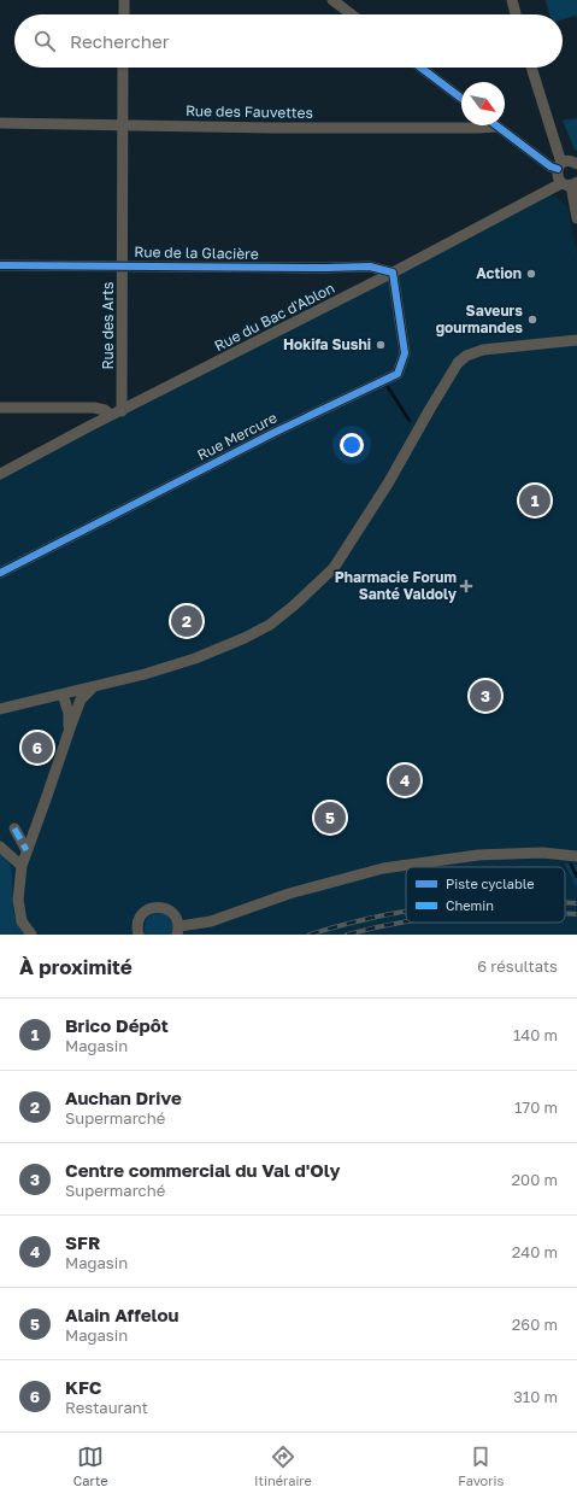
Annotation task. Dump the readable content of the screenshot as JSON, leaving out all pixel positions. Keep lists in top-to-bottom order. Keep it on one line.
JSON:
{"streets":{"street":["Rue des Fauvettes","Rue de la Glacière","Rue du Bac d'Ablon","Rue des Arts","Rue Mercure"]},"crossings":[["Rue des Fauvettes","Rue des Arts"],["Rue de la Glacière","Rue du Bac d'Ablon"],["Rue de la Glacière","Rue des Arts"],["Rue de la Glacière","Rue Mercure"],["Rue du Bac d'Ablon","Rue des Arts"],["Rue du Bac d'Ablon","Rue Mercure"]],"places":{"other":["Action","Saveurs gourmandes","Hokifa Sushi"],"health":["Pharmacie Forum Santé Valdoly"]},"legend":["Piste cyclable","Chemin"],"north":"bottom right","page":{"search":"Rechercher","pins":["1","2","3","6","4","5"],"heading":["À proximité","6 résultats"],"list":[{"mark":"1","name":"Brico Dépôt","note":"Magasin","value":"140 m"},{"mark":"2","name":"Auchan Drive","note":"Supermarché","value":"170 m"},{"mark":"3","name":"Centre commercial du Val d'Oly","note":"Supermarché","value":"200 m"},{"mark":"4","name":"SFR","note":"Magasin","value":"240 m"},{"mark":"5","name":"Alain Affelou","note":"Magasin","value":"260 m"},{"mark":"6","name":"KFC","note":"Restaurant","value":"310 m"}],"nav":["Carte","Itinéraire","Favoris"]}}
